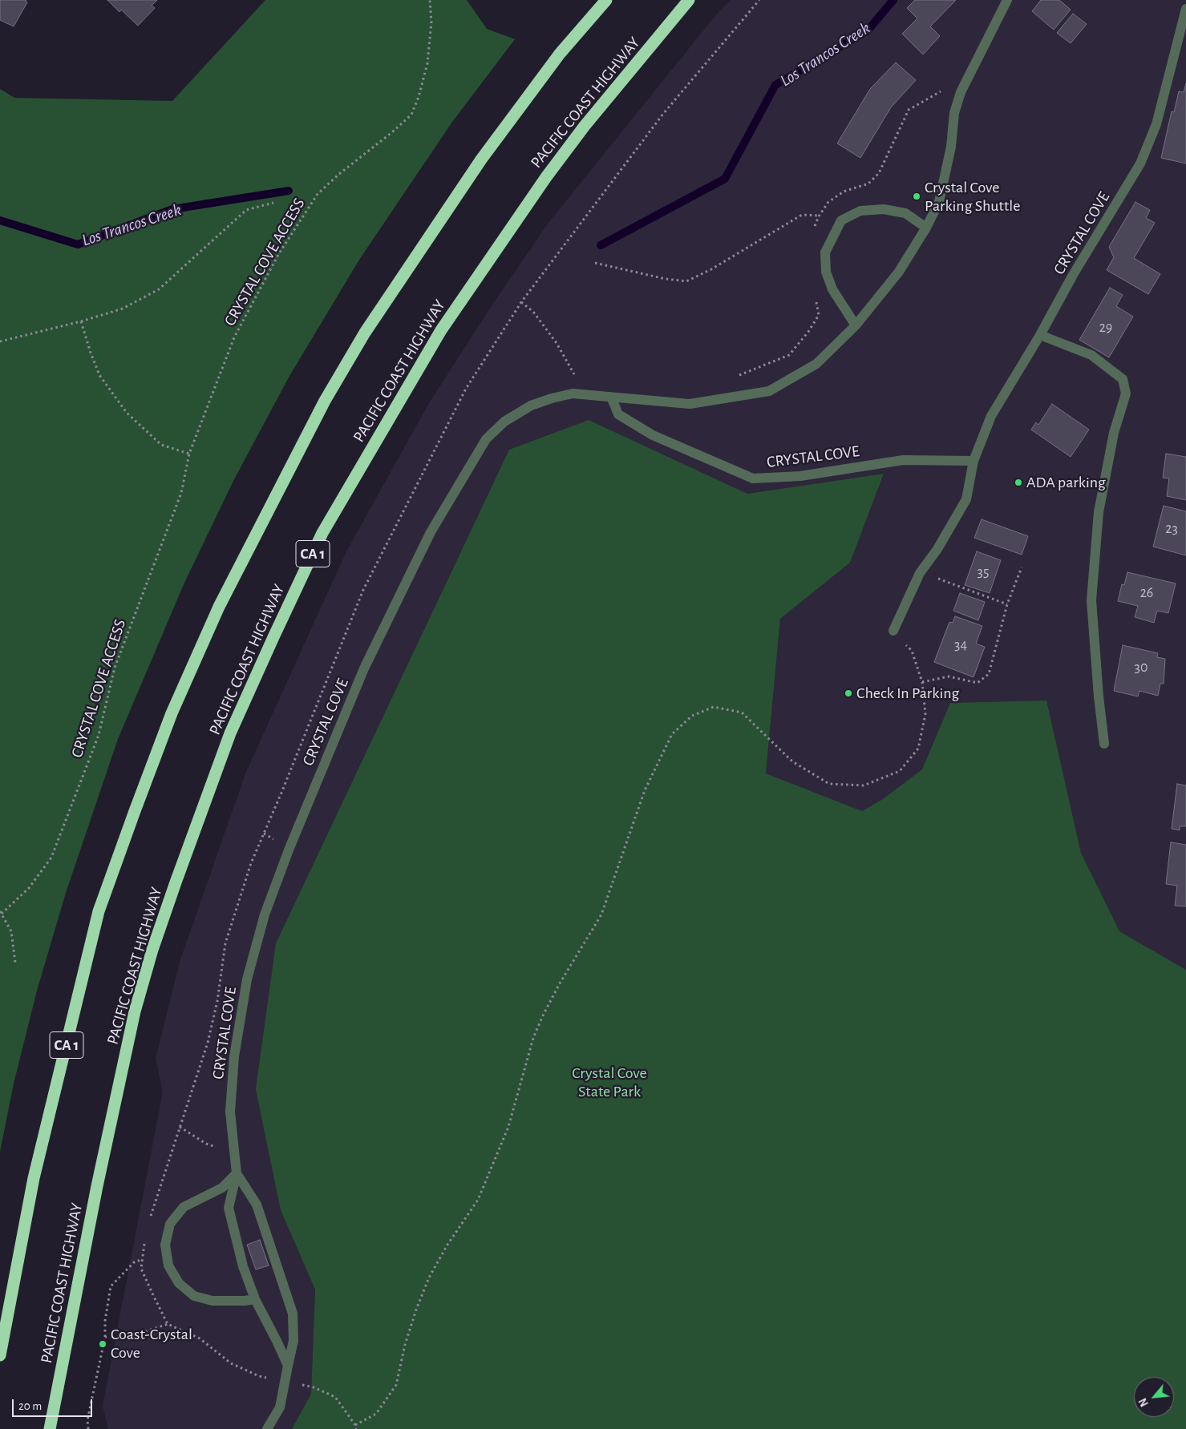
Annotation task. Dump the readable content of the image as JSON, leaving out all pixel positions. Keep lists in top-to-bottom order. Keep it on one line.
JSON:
{"streets":{"highway":["PACIFIC COAST HIGHWAY","CA 1"],"street":["CRYSTAL COVE"],"path":["CRYSTAL COVE ACCESS"]},"water":["Los Trancos Creek"],"parks":["Crystal Cove State Park"],"places":["Crystal Cove Parking Shuttle","ADA parking","Check In Parking","Coast-Crystal Cove"],"house_numbers":["29","23","35","26","34","30"],"scale_bar":"20 m","north":"bottom left"}
